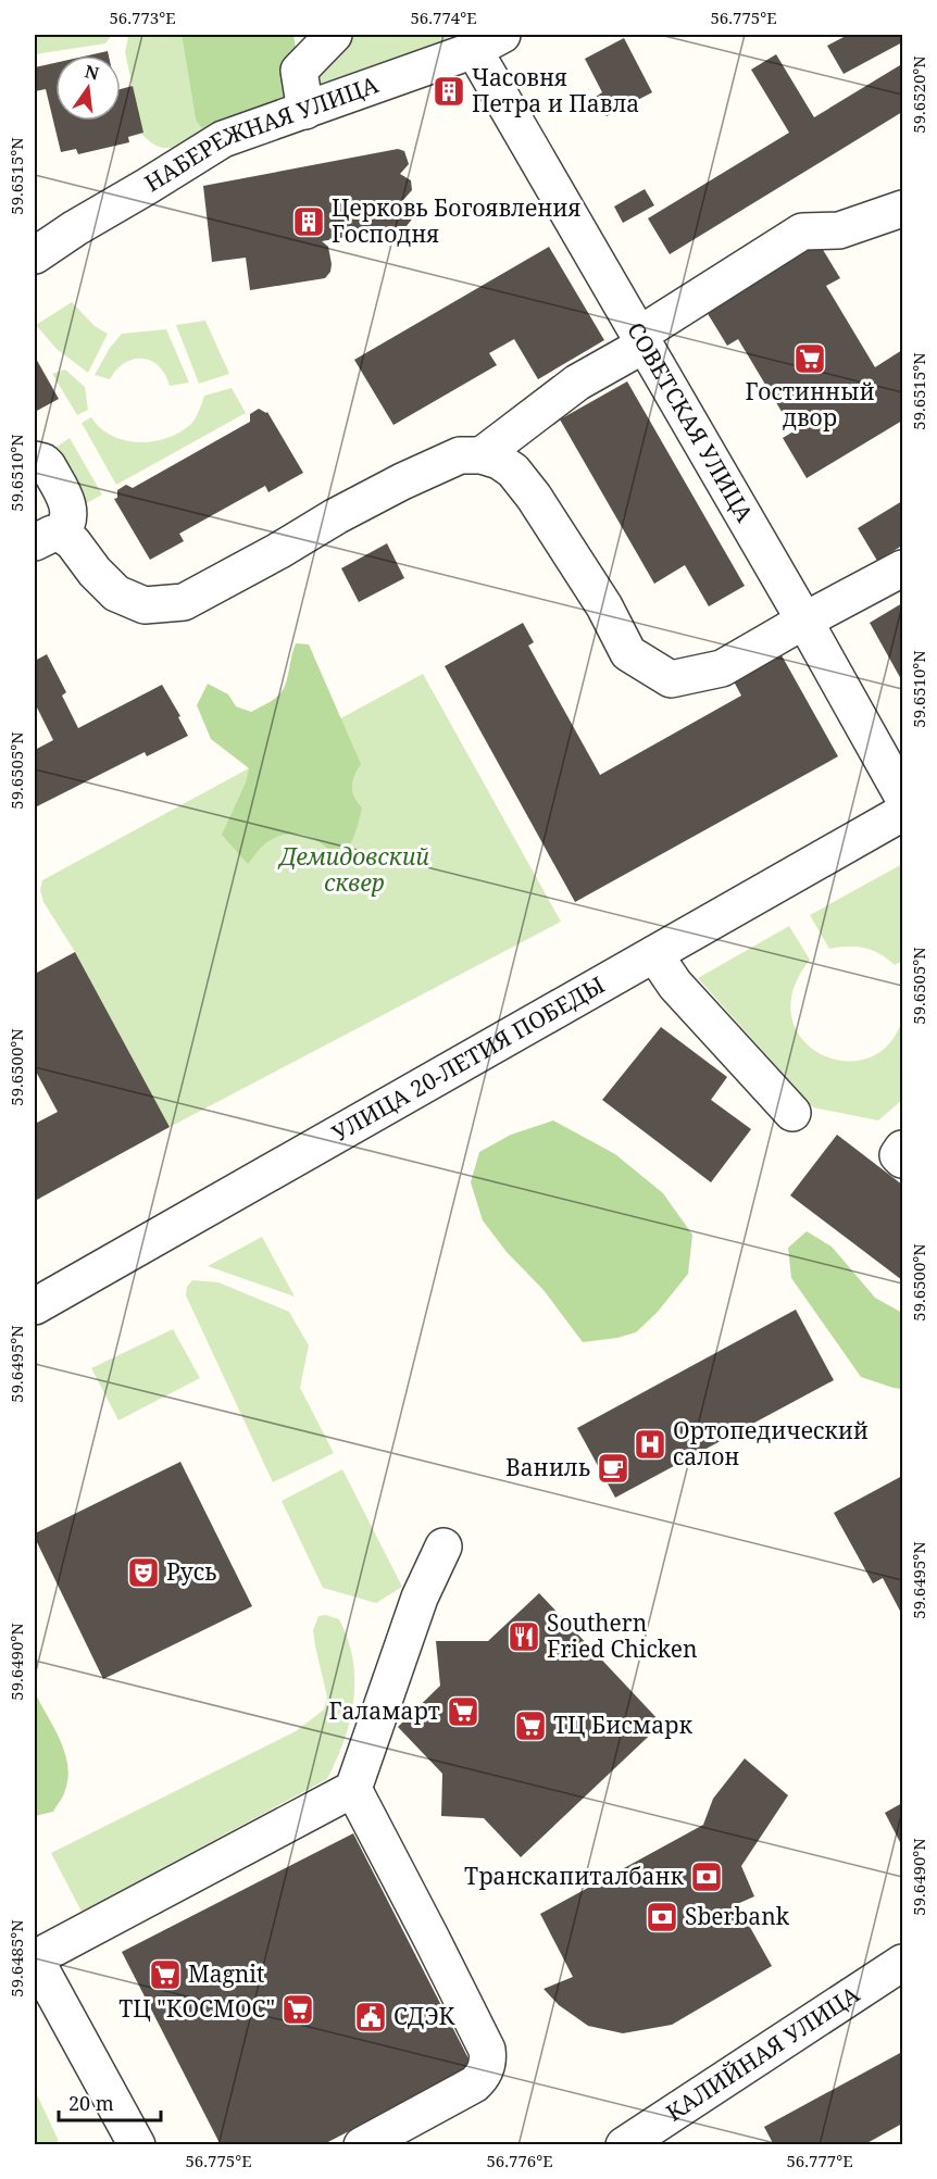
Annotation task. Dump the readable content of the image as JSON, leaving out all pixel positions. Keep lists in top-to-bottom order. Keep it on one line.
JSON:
{"streets":{"street":["НАБЕРЕЖНАЯ УЛИЦА","СОВЕТСКАЯ УЛИЦА","УЛИЦА 20-ЛЕТИЯ ПОБЕДЫ","КАЛИЙНАЯ УЛИЦА"]},"crossings":[["НАБЕРЕЖНАЯ УЛИЦА","СОВЕТСКАЯ УЛИЦА"]],"parks":["Демидовский сквер"],"places":{"building":["Часовня Петра и Павла","Церковь Богоявления Господня"],"supermarket":["Гостинный двор","Галамарт","ТЦ Бисмарк","Magnit","ТЦ \"КОСМОС\""],"hospital":["Ортопедический салон"],"cafe":["Ваниль"],"theatre":["Русь"],"restaurant":["Southern Fried Chicken"],"bank":["Транскапиталбанк","Sberbank"],"public building":["СДЭК"]},"scale_bar":"20 m","north":"top","coordinates":["56.773°E","56.774°E","56.775°E","59.6520°N","59.6515°N","59.6510°N","59.6505°N","59.6500°N","59.6495°N","59.6490°N","59.6485°N","56.776°E","56.777°E"]}
